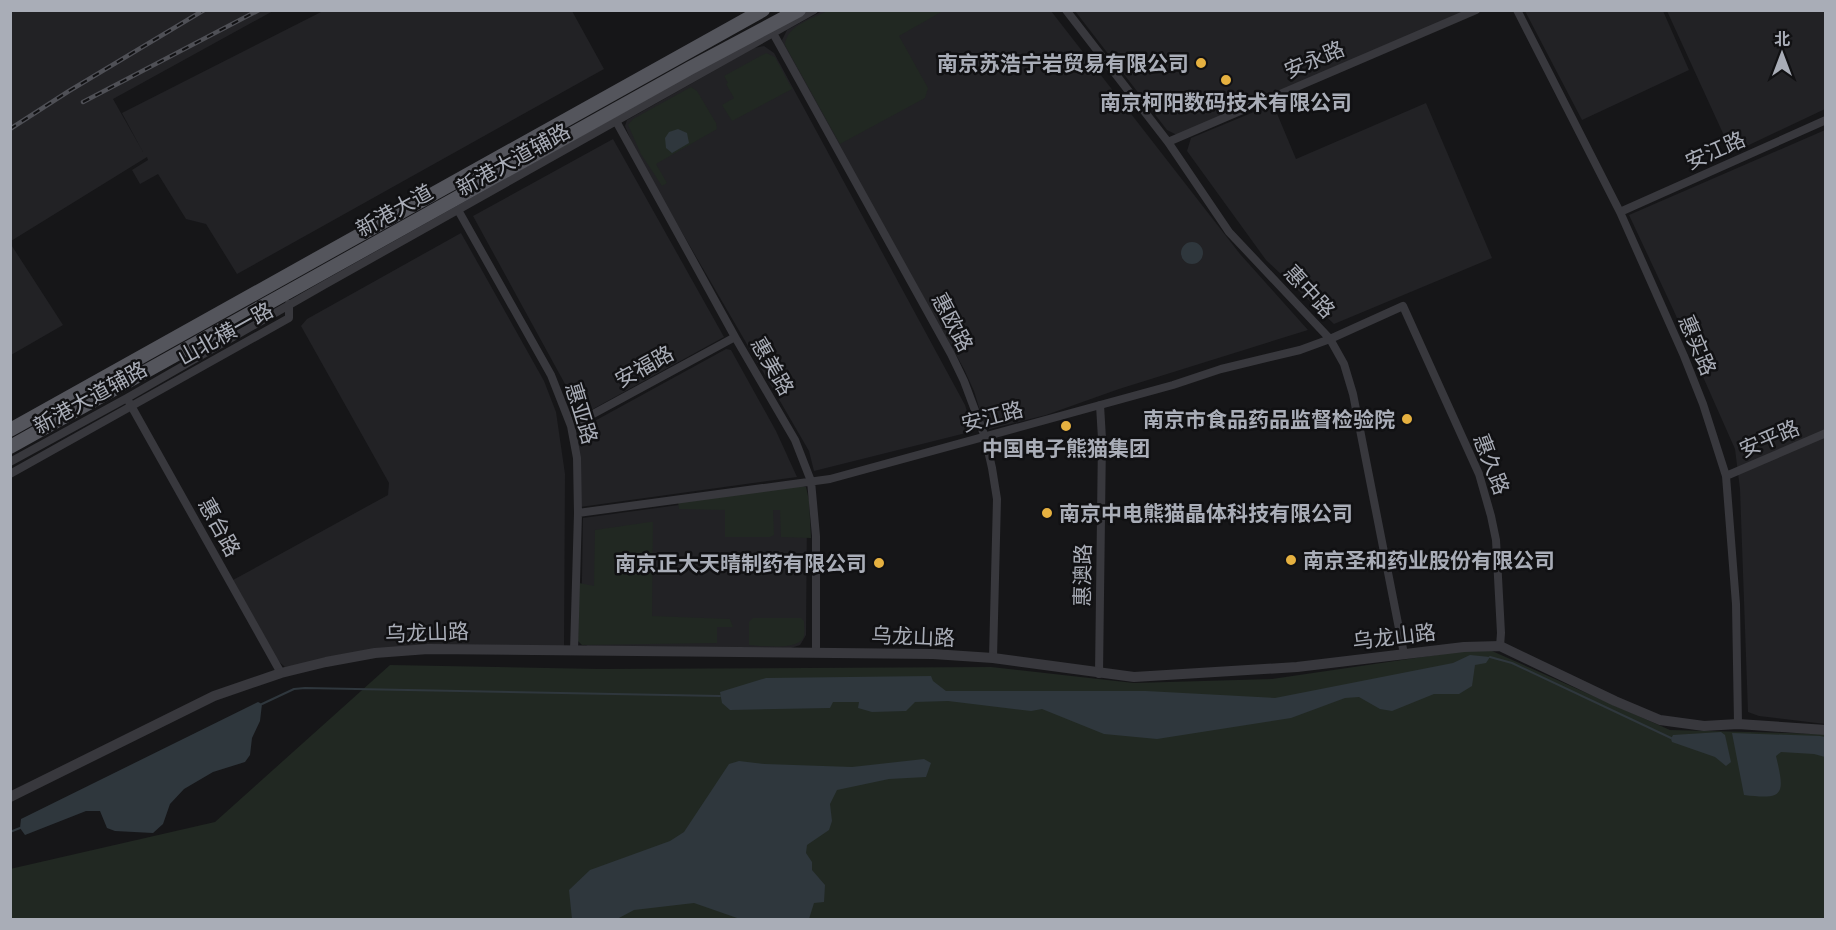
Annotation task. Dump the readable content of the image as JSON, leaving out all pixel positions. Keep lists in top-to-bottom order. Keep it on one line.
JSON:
{"streets":{"main road":["新港大道"],"street":["安永路","安江路","新港大道辅路","惠中路","惠欧路","山北横一路","惠实路","安福路","惠美路","惠亚路","安平路","惠久路","惠台路","惠澳路","乌龙山路"]},"crossings":[["安永路","惠中路"],["安江路","惠中路"],["安江路","惠欧路"],["安江路","惠实路"],["安江路","惠美路"],["安江路","惠亚路"],["安江路","惠久路"],["安江路","惠澳路"],["新港大道辅路","惠欧路"],["新港大道辅路","山北横一路"],["新港大道辅路","惠美路"],["新港大道辅路","惠亚路"],["新港大道辅路","惠台路"],["惠中路","乌龙山路"],["惠欧路","乌龙山路"],["山北横一路","惠台路"],["惠实路","安平路"],["惠实路","乌龙山路"],["安福路","惠美路"],["安福路","惠亚路"],["惠美路","乌龙山路"],["惠亚路","乌龙山路"],["惠久路","乌龙山路"],["惠台路","乌龙山路"],["惠澳路","乌龙山路"]],"places":["南京苏浩宁岩贸易有限公司","南京柯阳数码技术有限公司","南京市食品药品监督检验院","中国电子熊猫集团","南京中电熊猫晶体科技有限公司","南京圣和药业股份有限公司","南京正大天晴制药有限公司"],"north":"top"}
